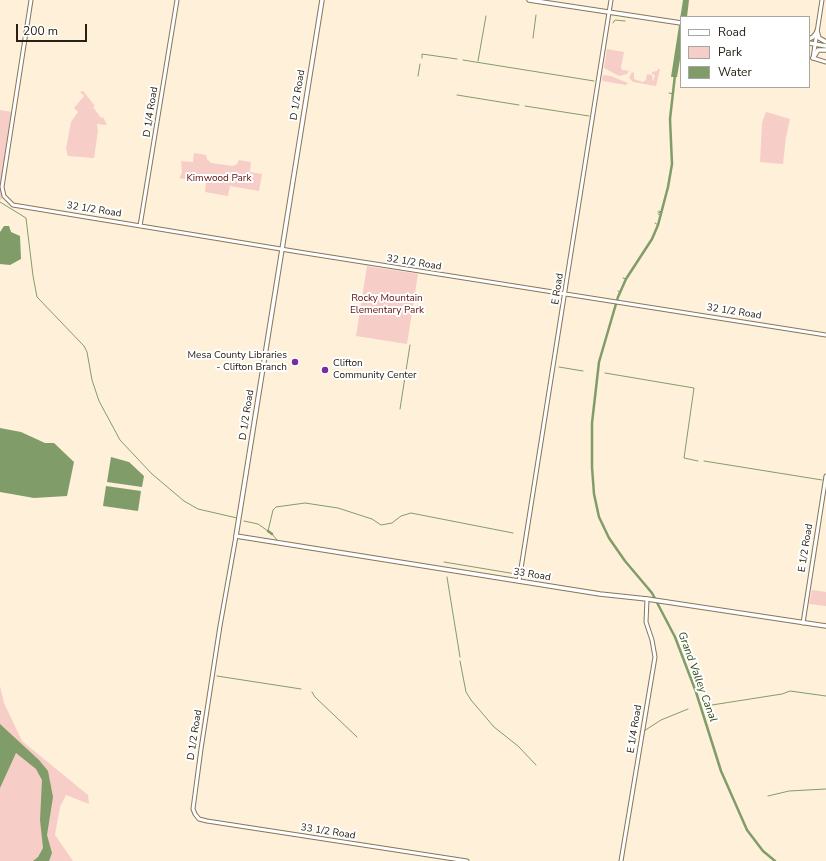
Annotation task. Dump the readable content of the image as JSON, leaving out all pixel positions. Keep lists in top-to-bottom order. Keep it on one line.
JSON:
{"streets":{"main road":["D 1/2 Road","33 Road"],"street":["D 1/4 Road","32 1/2 Road","E Road","E 1/2 Road","E 1/4 Road","33 1/2 Road"]},"crossings":[["D 1/2 Road","32 1/2 Road"],["D 1/2 Road","33 Road"],["D 1/2 Road","33 1/2 Road"],["D 1/4 Road","32 1/2 Road"],["32 1/2 Road","E Road"],["E Road","33 Road"],["E 1/2 Road","33 Road"],["33 Road","E 1/4 Road"]],"water":["Grand Valley Canal"],"parks":["Kimwood Park","Rocky Mountain Elementary Park"],"places":["Mesa County Libraries - Clifton Branch","Clifton Community Center"],"legend":["Road","Park","Water"],"scale_bar":"200 m"}
